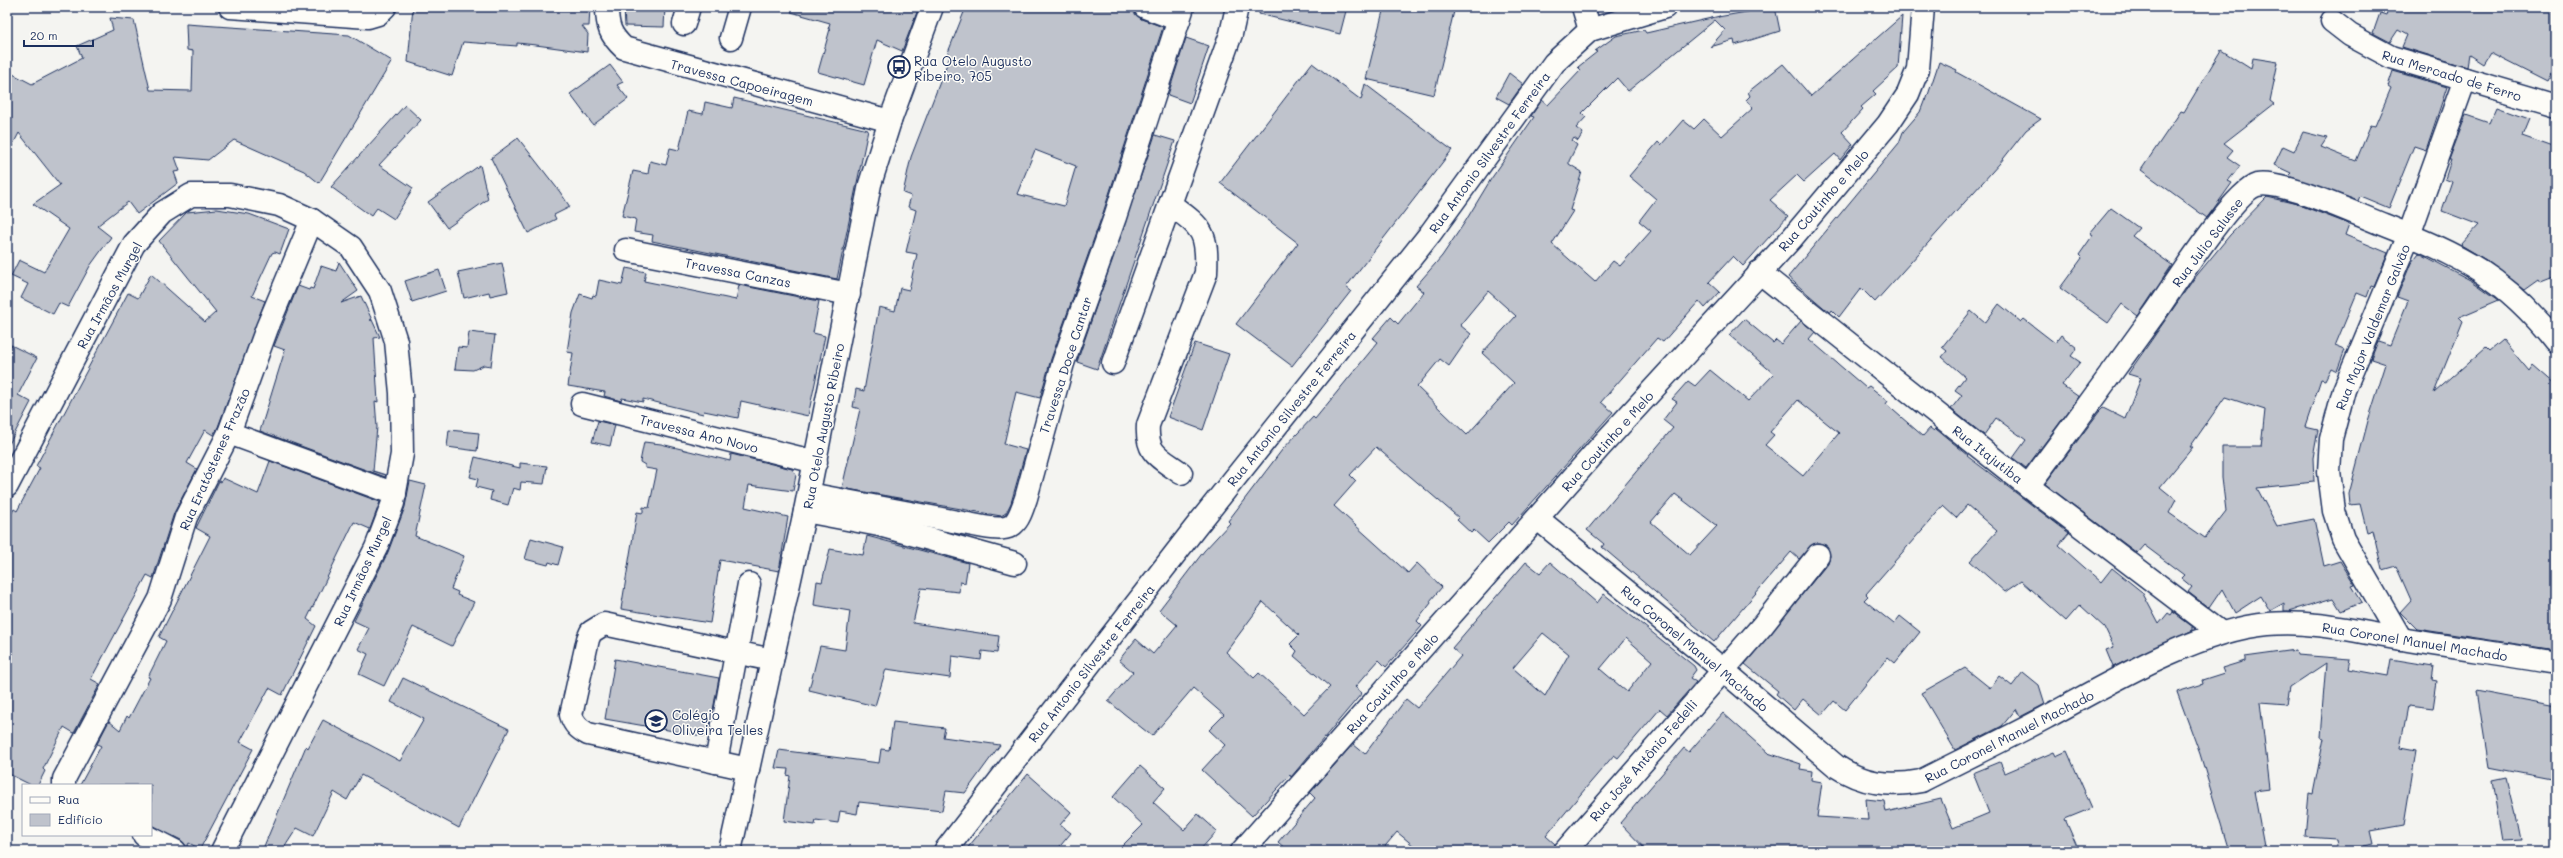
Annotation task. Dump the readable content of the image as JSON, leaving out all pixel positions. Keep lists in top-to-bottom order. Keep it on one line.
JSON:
{"streets":{"street":["Rua Mercado de Ferro","Travessa Capoeiragem","Rua Antonio Silvestre Ferreira","Rua Coutinho e Melo","Rua Julio Salusse","Travessa Canzas","Rua Irmãos Murgel","Rua Major Valdemar Galvão","Travessa Doce Cantar","Rua Otelo Augusto Ribeiro","Travessa Ano Novo","Rua Itajutiba","Rua Eratóstenes Frazão","Rua Coronel Manuel Machado","Rua José Antônio Fedelli"]},"crossings":[["Rua Mercado de Ferro","Rua Major Valdemar Galvão"],["Travessa Capoeiragem","Rua Otelo Augusto Ribeiro"],["Rua Coutinho e Melo","Rua Itajutiba"],["Rua Coutinho e Melo","Rua Coronel Manuel Machado"],["Rua Julio Salusse","Rua Major Valdemar Galvão"],["Rua Julio Salusse","Rua Itajutiba"],["Travessa Canzas","Rua Otelo Augusto Ribeiro"],["Rua Irmãos Murgel","Rua Eratóstenes Frazão"],["Rua Major Valdemar Galvão","Rua Coronel Manuel Machado"],["Travessa Doce Cantar","Rua Otelo Augusto Ribeiro"],["Rua Otelo Augusto Ribeiro","Travessa Ano Novo"],["Rua Itajutiba","Rua Coronel Manuel Machado"],["Rua Coronel Manuel Machado","Rua José Antônio Fedelli"]],"places":{"bus stop":["Rua Otelo Augusto Ribeiro, 705"],"school or university":["Colégio Oliveira Telles"]},"legend":["Rua","Edifício"],"scale_bar":"20 m"}
